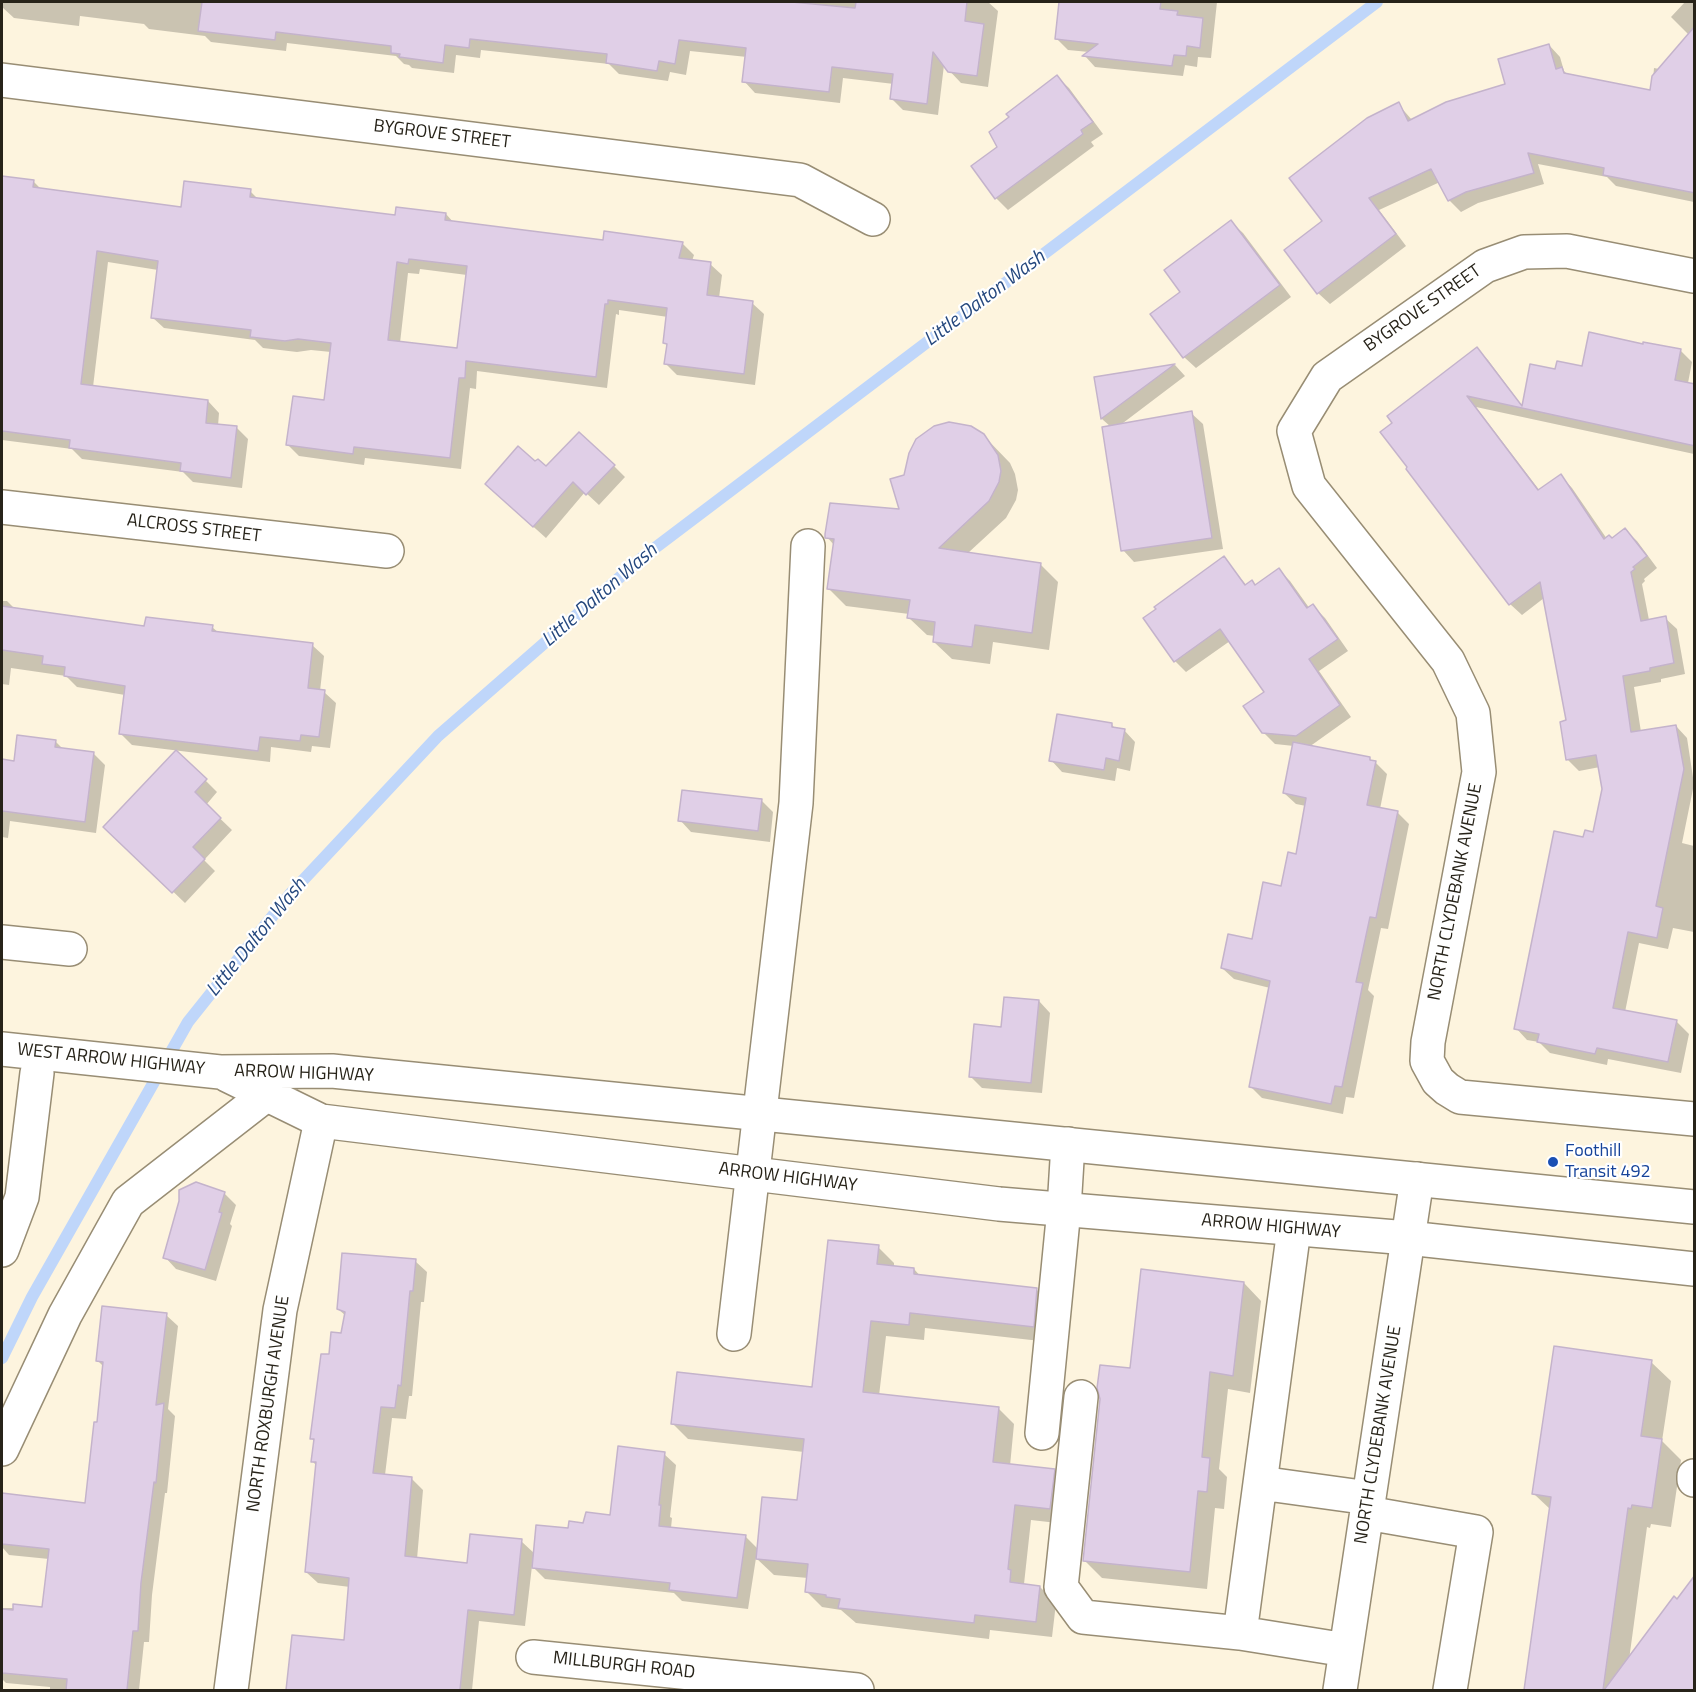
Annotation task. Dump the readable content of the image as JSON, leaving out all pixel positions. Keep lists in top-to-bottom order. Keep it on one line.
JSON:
{"streets":{"street":["BYGROVE STREET","ALCROSS STREET","NORTH CLYDEBANK AVENUE","WEST ARROW HIGHWAY","ARROW HIGHWAY","NORTH ROXBURGH AVENUE","MILLBURGH ROAD"]},"crossings":[["BYGROVE STREET","NORTH CLYDEBANK AVENUE"],["NORTH CLYDEBANK AVENUE","ARROW HIGHWAY"],["WEST ARROW HIGHWAY","ARROW HIGHWAY"],["ARROW HIGHWAY","NORTH ROXBURGH AVENUE"]],"water":["Little Dalton Wash"],"places":["Foothill Transit 492"]}
